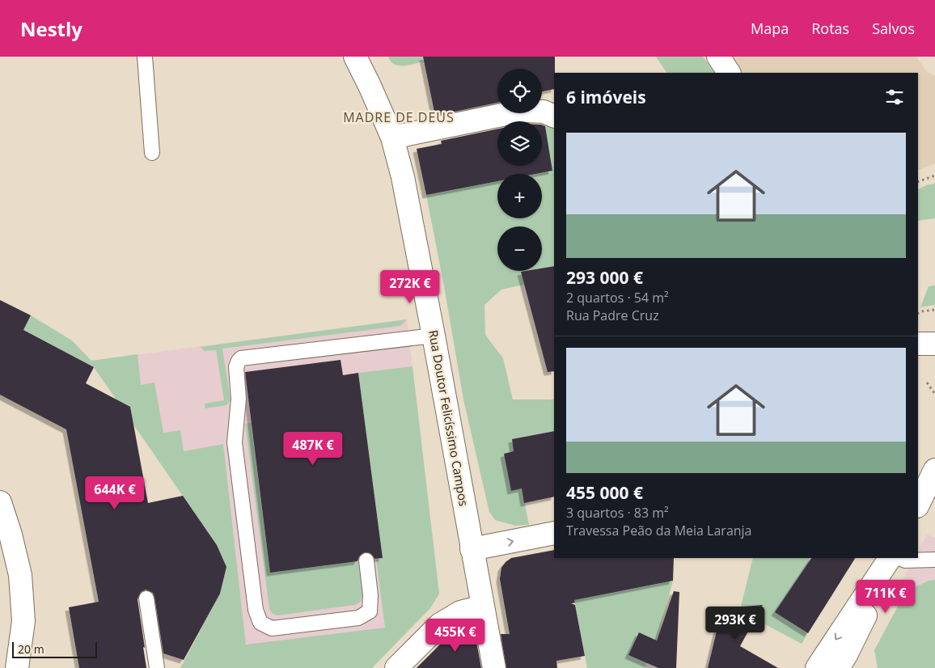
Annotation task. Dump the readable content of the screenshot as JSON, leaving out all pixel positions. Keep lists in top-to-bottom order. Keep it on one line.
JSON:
{"streets":{"street":["Rua Doutor Felicíssimo Campos"]},"districts":["MADRE DE DEUS"],"scale_bar":"20 m","page":{"header":"Nestly","nav":["Mapa","Rotas","Salvos"],"map_buttons":["+","−"],"heading":"6 imóveis","list":[{"name":"293 000 €","note":"2 quartos · 54 m² · Rua Padre Cruz"},{"name":"455 000 €","note":"3 quartos · 83 m² · Travessa Peão da Meia Laranja"}],"price":["272K €","487K €","644K €","711K €","293K €","455K €"],"scale":"20 m"}}
